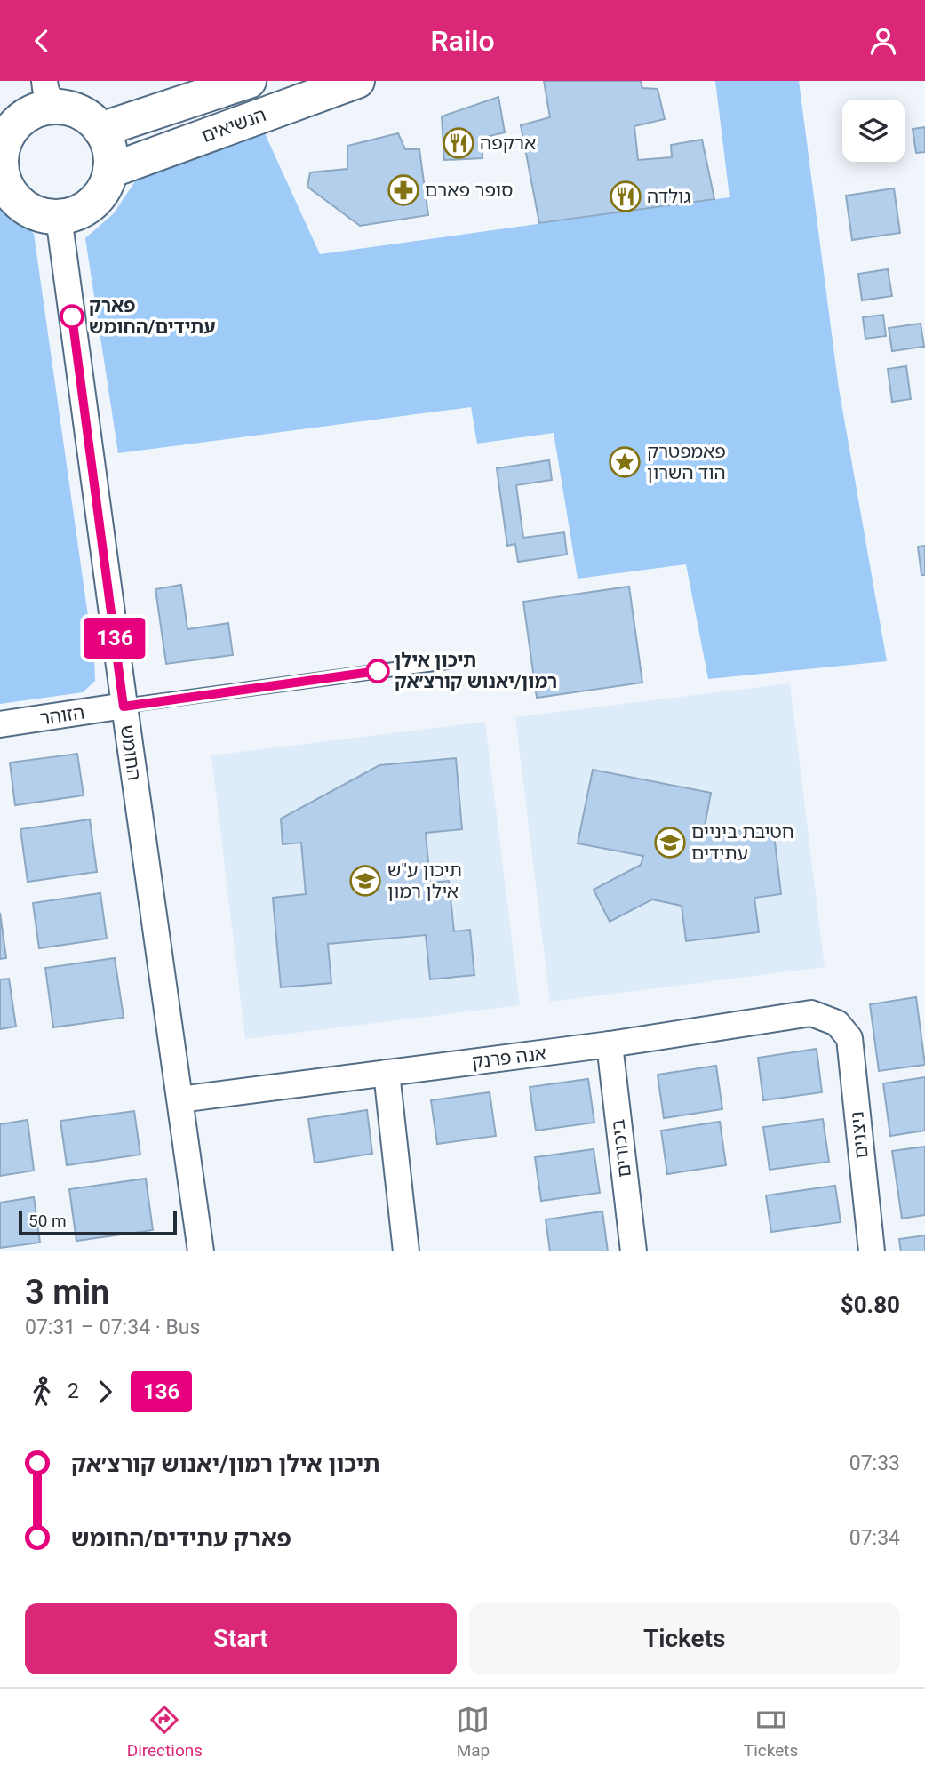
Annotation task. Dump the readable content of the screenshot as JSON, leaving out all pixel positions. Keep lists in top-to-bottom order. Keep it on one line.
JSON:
{"streets":{"street":["הנשיאים","הזוהר","החומש","אנה פרנק","ניצנים","ביכורים"]},"crossings":[["הנשיאים","החומש"],["הזוהר","החומש"],["החומש","אנה פרנק"],["אנה פרנק","ניצנים"],["אנה פרנק","ביכורים"]],"places":{"restaurant":["ארקפה","גולדה"],"pharmacy":["סופר פארם"],"other":["פארק עתידים/החומש","תיכון אילן רמון/יאנוש קורצ׳אק"],"place":["פאמפטרק הוד השרון"],"school or university":["חטיבת ביניים עתידים","תיכון ע\"ש אילן רמון"]},"lines":["bus line 136"],"scale_bar":"50 m","page":{"header":"Railo","on_map":"136","scale":"50 m","heading":["3 min","07:31 – 07:34 · Bus","$0.80"],"legs":["2","136"],"list":[{"name":"תיכון אילן רמון/יאנוש קורצ׳אק","value":"07:33"},{"name":"פארק עתידים/החומש","value":"07:34"}],"buttons":["Start","Tickets"],"tabs":["Directions","Map","Tickets"]}}
